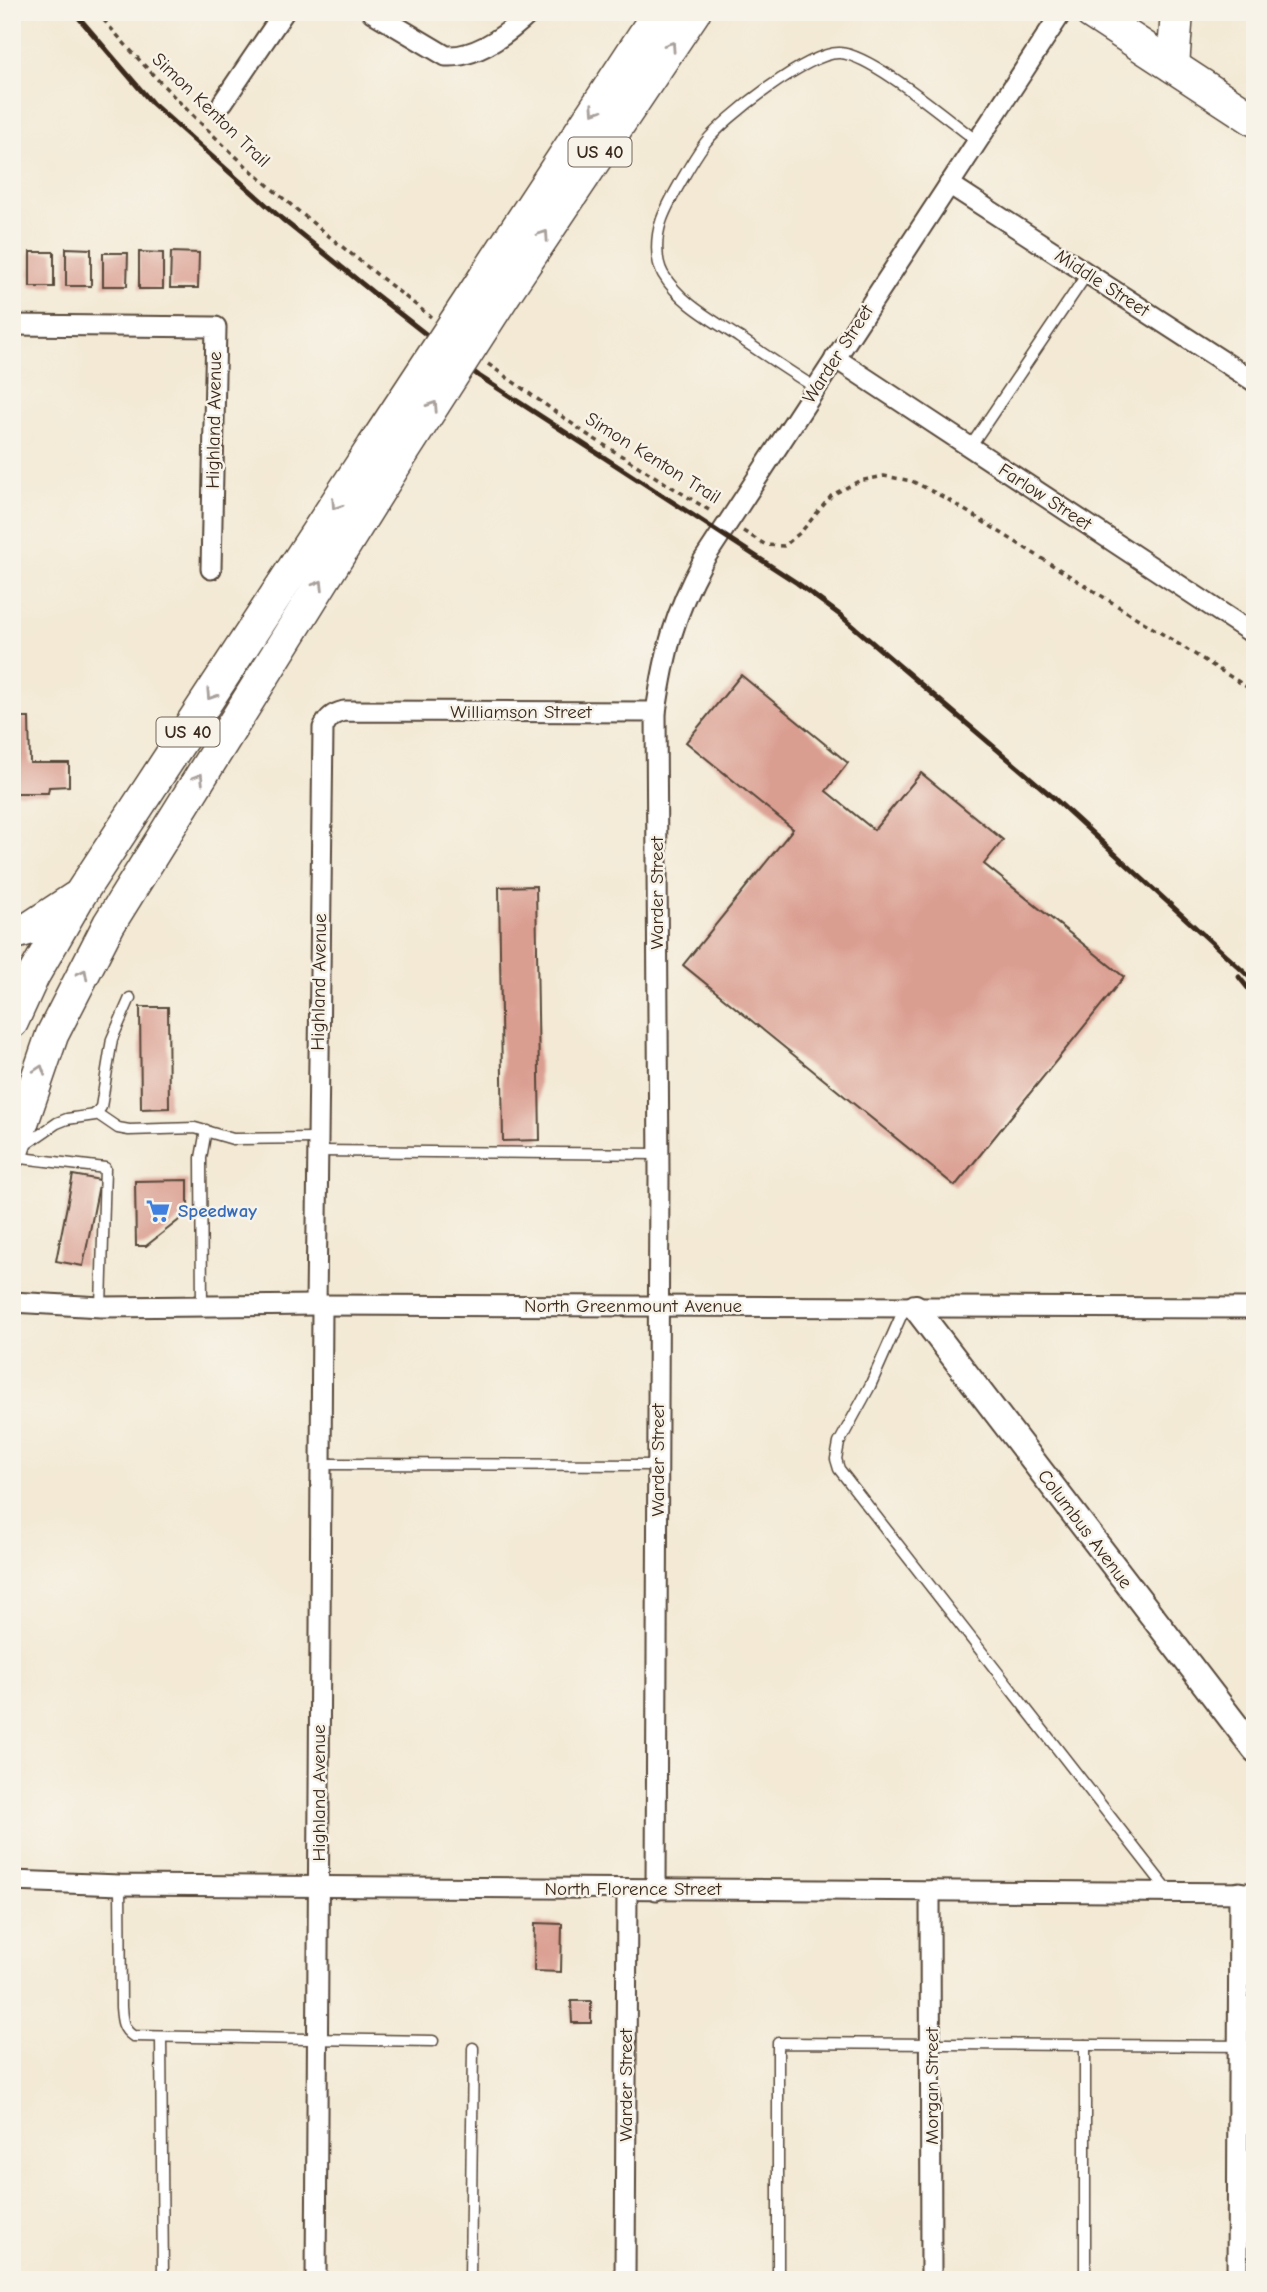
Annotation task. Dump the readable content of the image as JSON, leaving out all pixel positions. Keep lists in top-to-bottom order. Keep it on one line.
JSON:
{"streets":{"main road":["US 40"],"street":["Middle Street","Warder Street","Highland Avenue","Farlow Street","Williamson Street","North Greenmount Avenue","Columbus Avenue","North Florence Street","Morgan Street"],"path":["Simon Kenton Trail"]},"crossings":[["Simon Kenton Trail","Warder Street"],["Middle Street","Warder Street"],["Warder Street","Farlow Street"],["Warder Street","Williamson Street"],["Warder Street","North Greenmount Avenue"],["Warder Street","North Florence Street"],["Highland Avenue","Williamson Street"],["Highland Avenue","North Greenmount Avenue"],["Highland Avenue","North Florence Street"],["North Greenmount Avenue","Columbus Avenue"],["North Florence Street","Morgan Street"]],"places":{"supermarket":["Speedway"]}}
